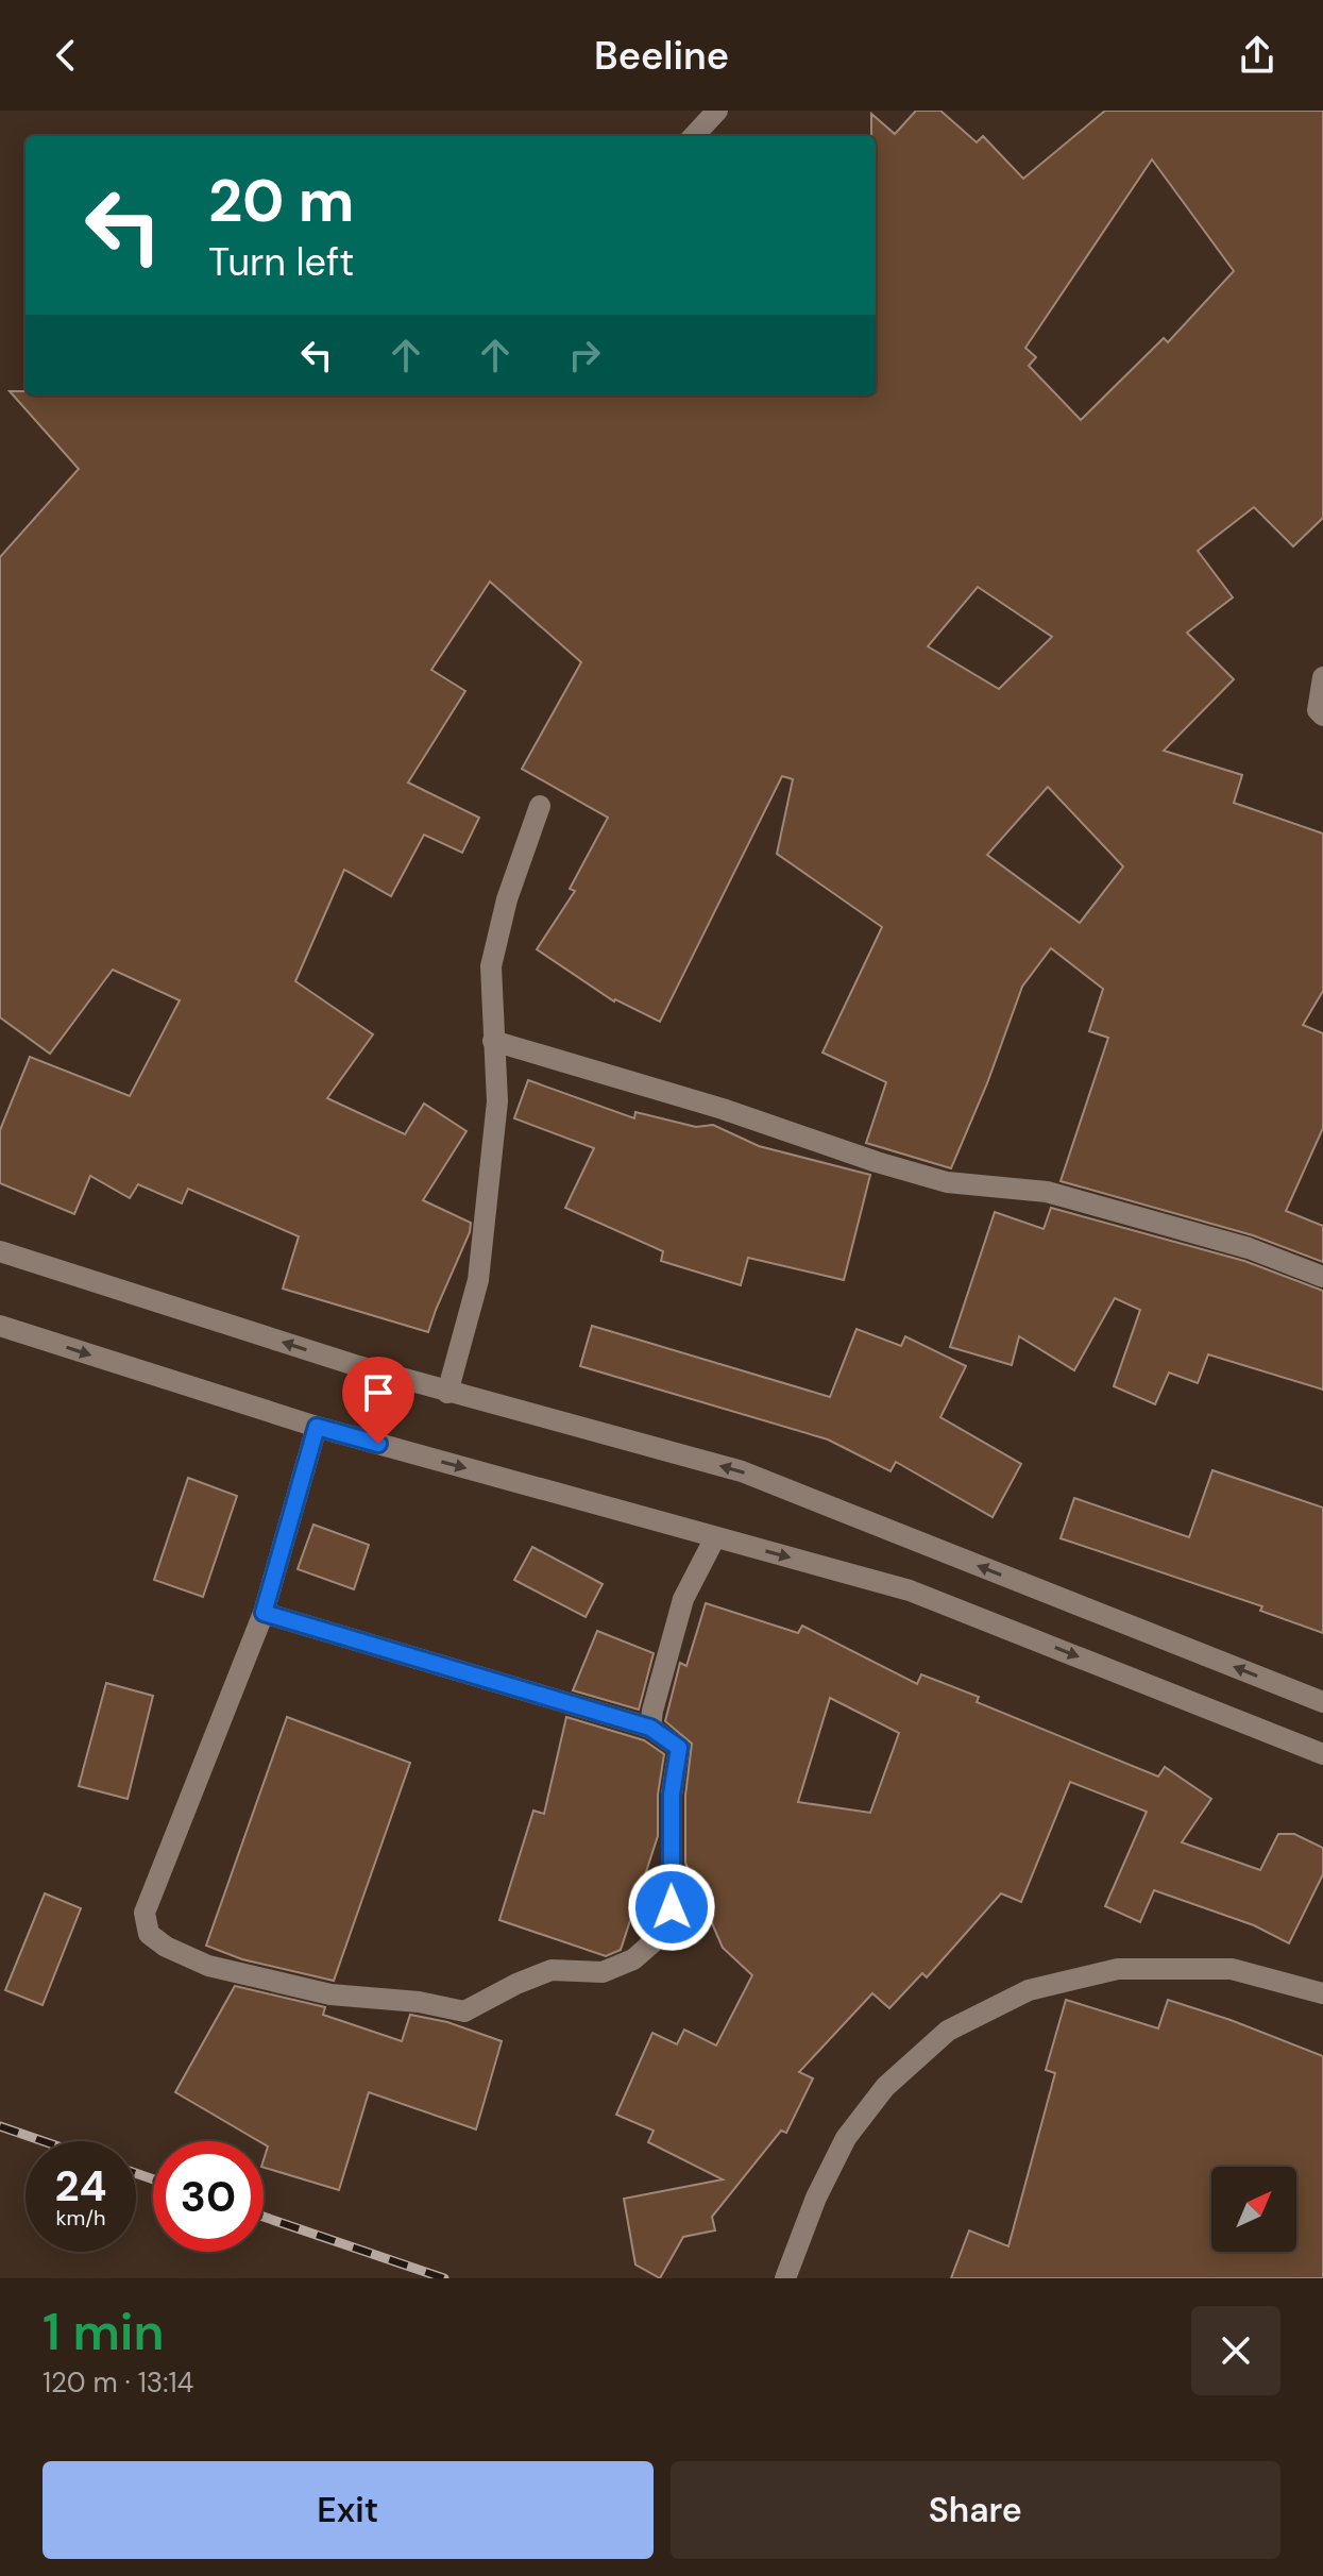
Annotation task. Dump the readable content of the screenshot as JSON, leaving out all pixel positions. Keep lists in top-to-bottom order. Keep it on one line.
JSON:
{"north":"top right","page":{"header":"Beeline","turn":["20 m","Turn left"],"speed":"24 km/h","limit":"30","heading":["1 min","120 m · 13:14"],"buttons":["Exit","Share"]}}
